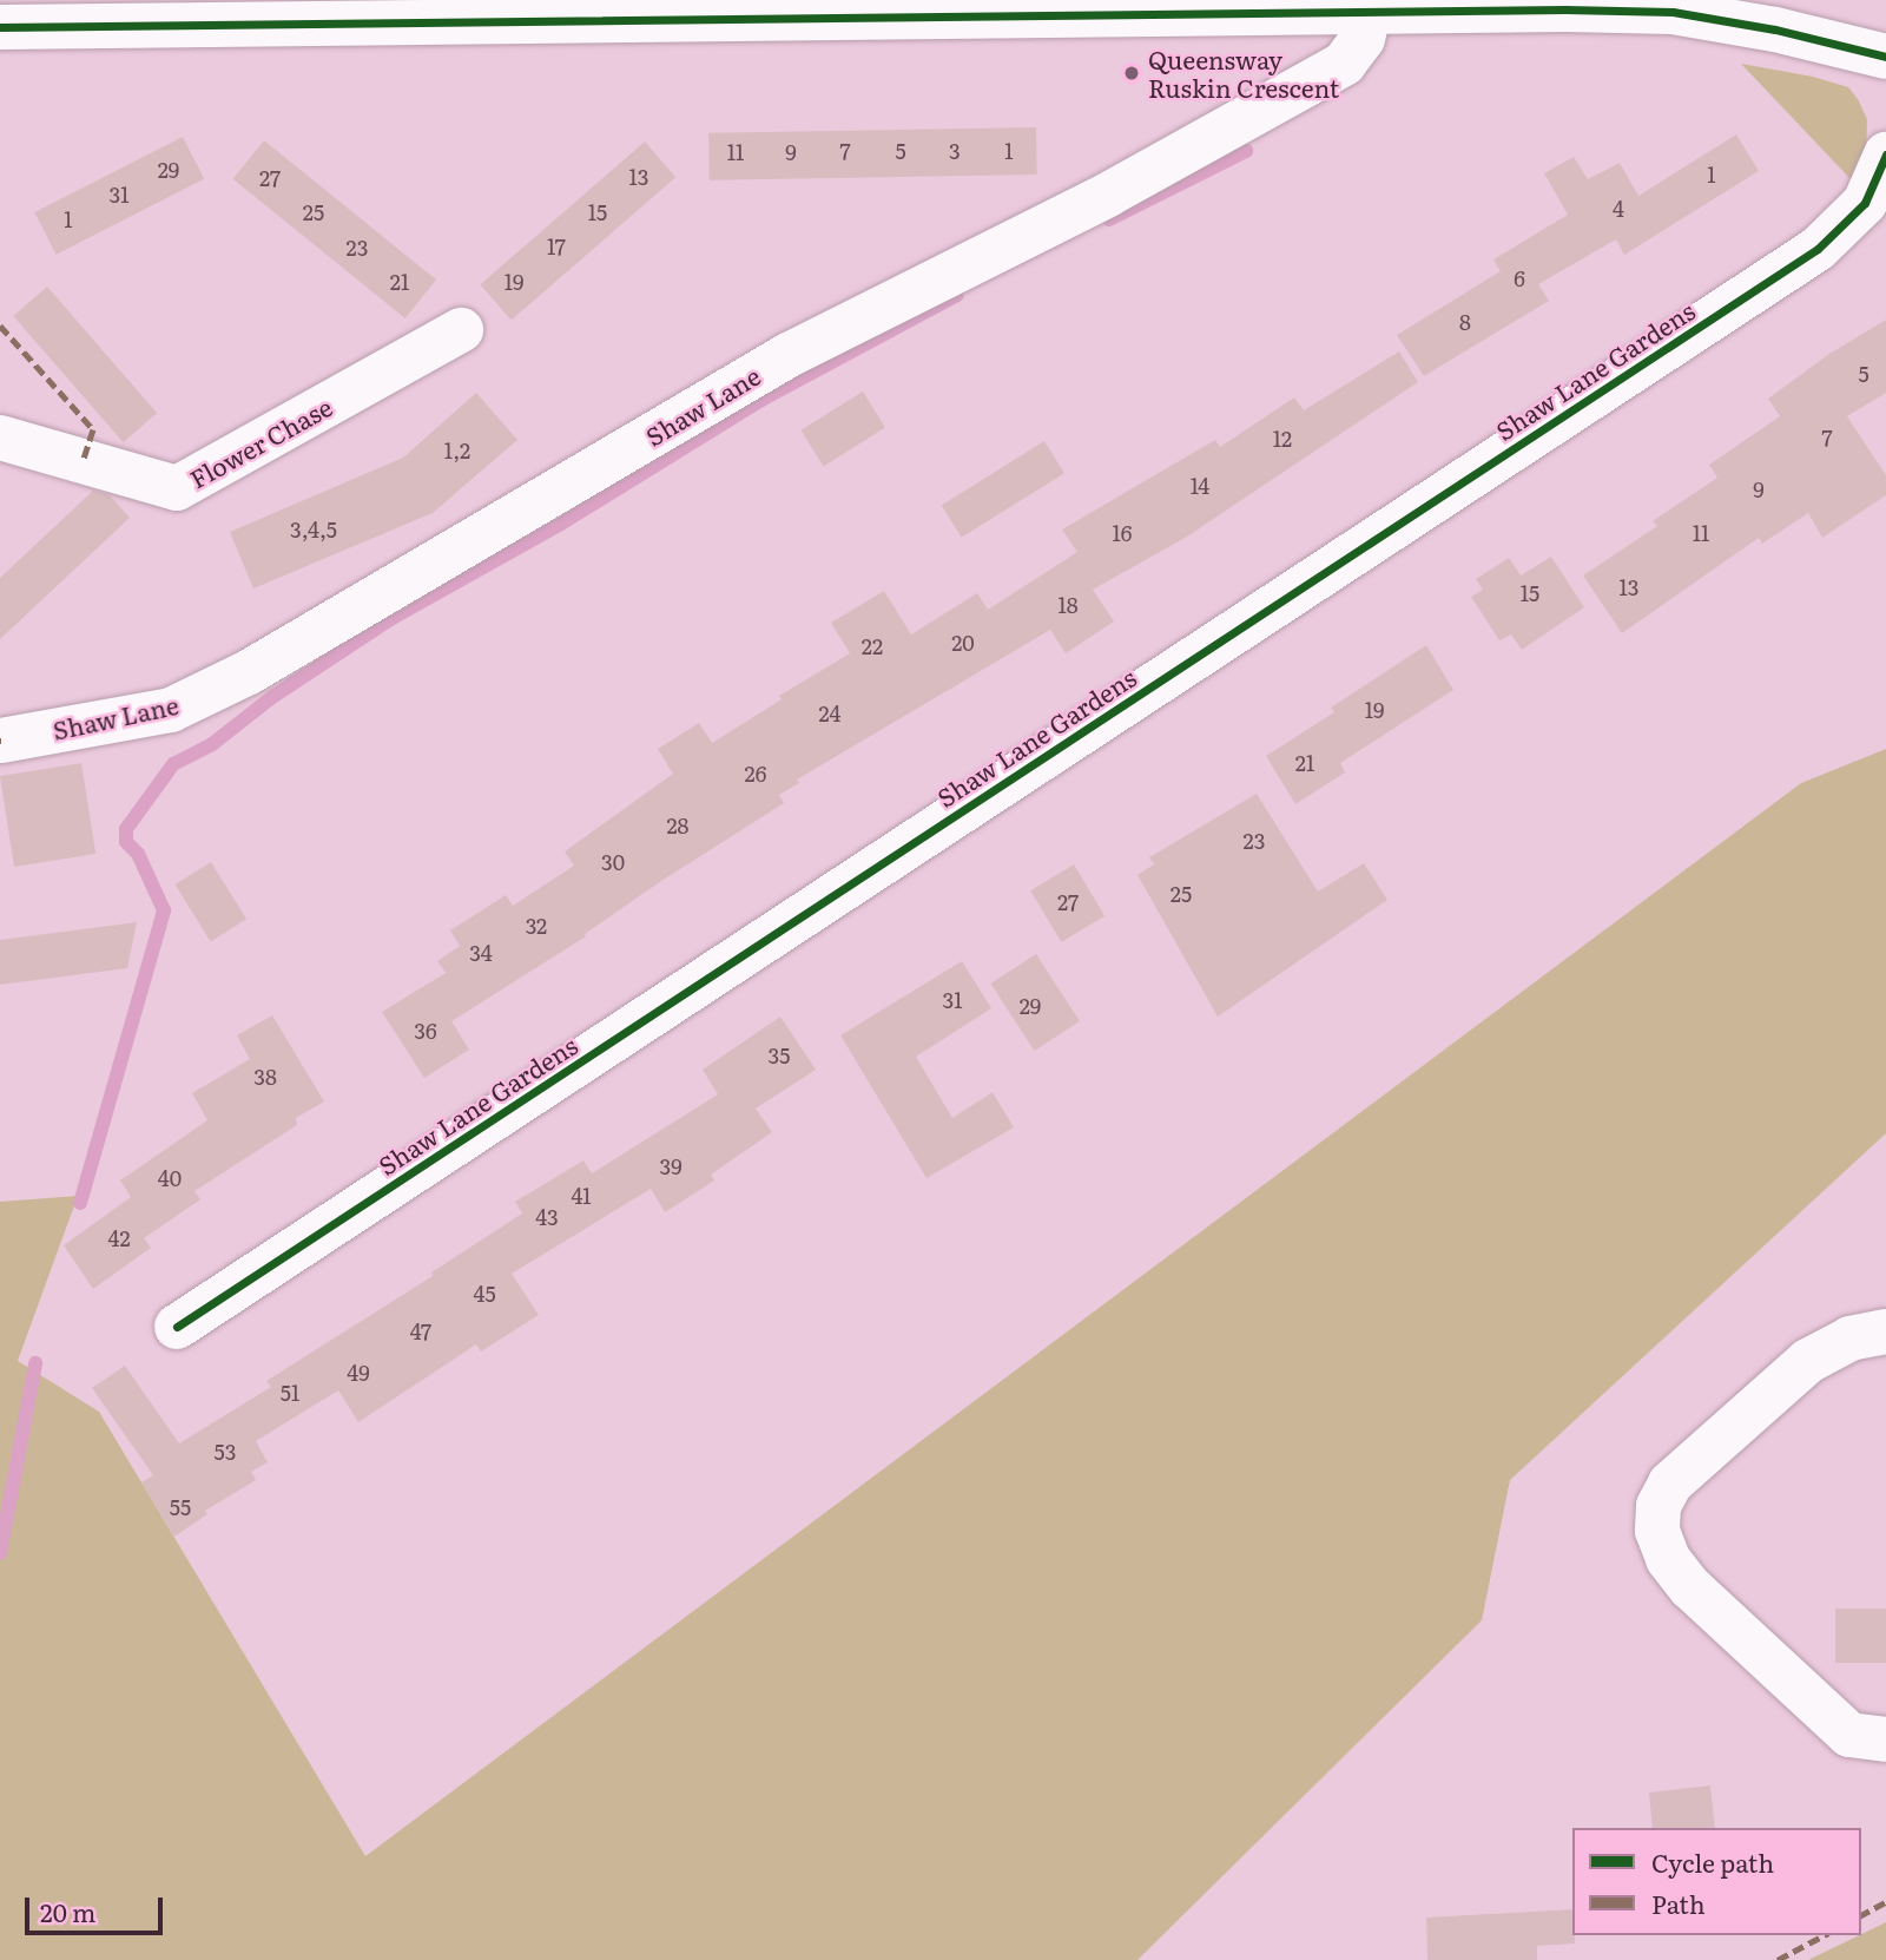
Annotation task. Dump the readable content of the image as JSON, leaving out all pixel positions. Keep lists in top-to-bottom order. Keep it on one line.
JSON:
{"streets":{"street":["Shaw Lane Gardens","Shaw Lane","Flower Chase"]},"places":["Queensway Ruskin Crescent"],"house_numbers":["7","5","3","1","11","9","29","1","13","27","31","4","25","15","1","17","23","6","21","19","8","5","7","12","1,2","14","9","3,4,5","16","11","13","15","18","20","22","19","24","21","26","28","23","30","25","27","32","34","31","29","36","35","38","39","40","41","43","42","45","47","49","51","53","55"],"legend":["Cycle path","Path"],"scale_bar":"20 m"}
